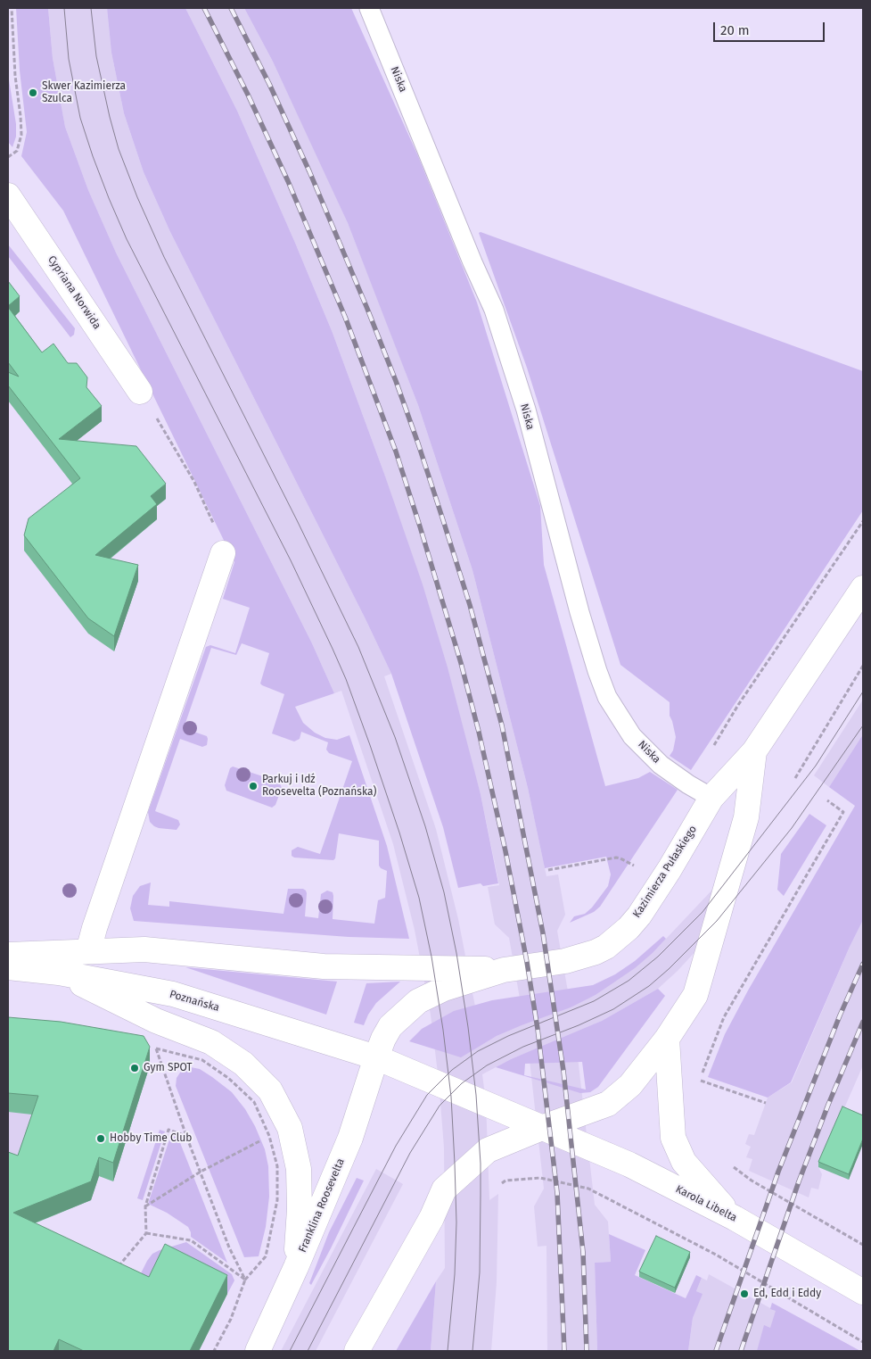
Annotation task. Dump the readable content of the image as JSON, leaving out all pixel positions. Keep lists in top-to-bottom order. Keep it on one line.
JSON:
{"streets":{"street":["Cypriana Norwida","Kazimierza Pułaskiego","Poznańska","Karola Libelta","Franklina Roosevelta"],"lane":["Niska"]},"crossings":[["Niska","Kazimierza Pułaskiego"],["Kazimierza Pułaskiego","Poznańska"],["Kazimierza Pułaskiego","Karola Libelta"],["Kazimierza Pułaskiego","Franklina Roosevelta"],["Poznańska","Karola Libelta"],["Poznańska","Franklina Roosevelta"]],"places":["Skwer Kazimierza Szulca","Parkuj i Idź Roosevelta (Poznańska)","Gym SPOT","Hobby Time Club","Ed, Edd i Eddy"],"scale_bar":"20 m"}
